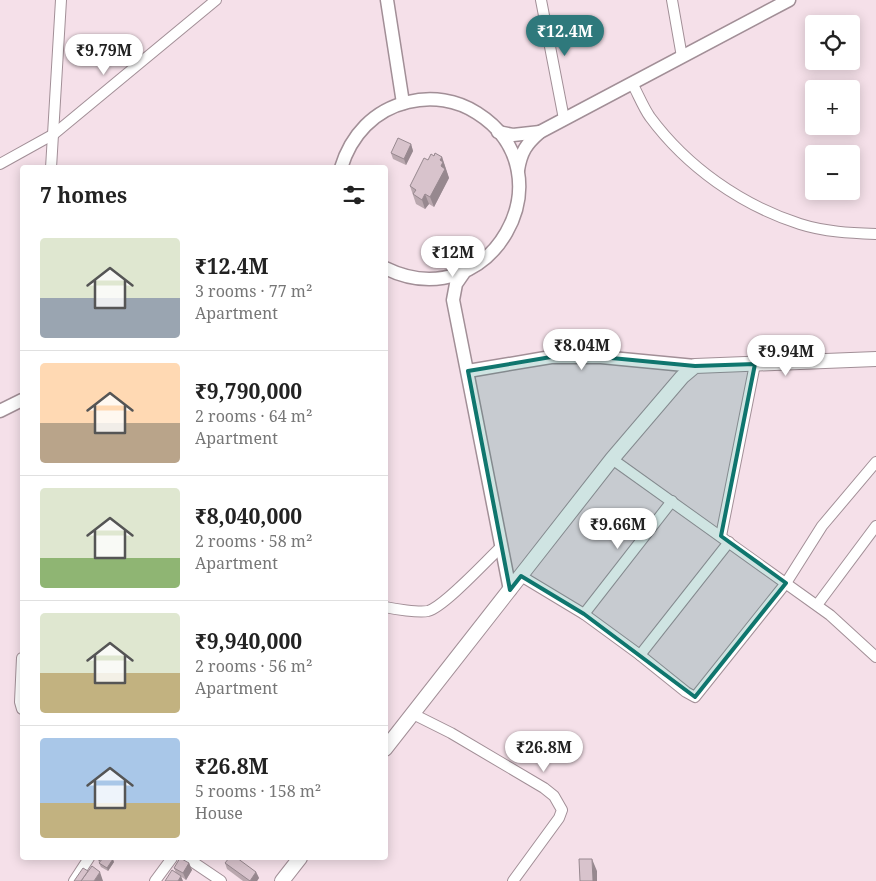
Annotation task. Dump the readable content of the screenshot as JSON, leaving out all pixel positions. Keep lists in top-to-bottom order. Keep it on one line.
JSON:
{"page":{"map_buttons":["+","−"],"price":["₹12.4M","₹9.79M","₹12M","₹8.04M","₹9.94M","₹9.66M","₹26.8M"],"heading":"7 homes","list":[{"name":"₹12.4M","note":"3 rooms · 77 m² · Apartment"},{"name":"₹9,790,000","note":"2 rooms · 64 m² · Apartment"},{"name":"₹8,040,000","note":"2 rooms · 58 m² · Apartment"},{"name":"₹9,940,000","note":"2 rooms · 56 m² · Apartment"},{"name":"₹26.8M","note":"5 rooms · 158 m² · House"}]}}
